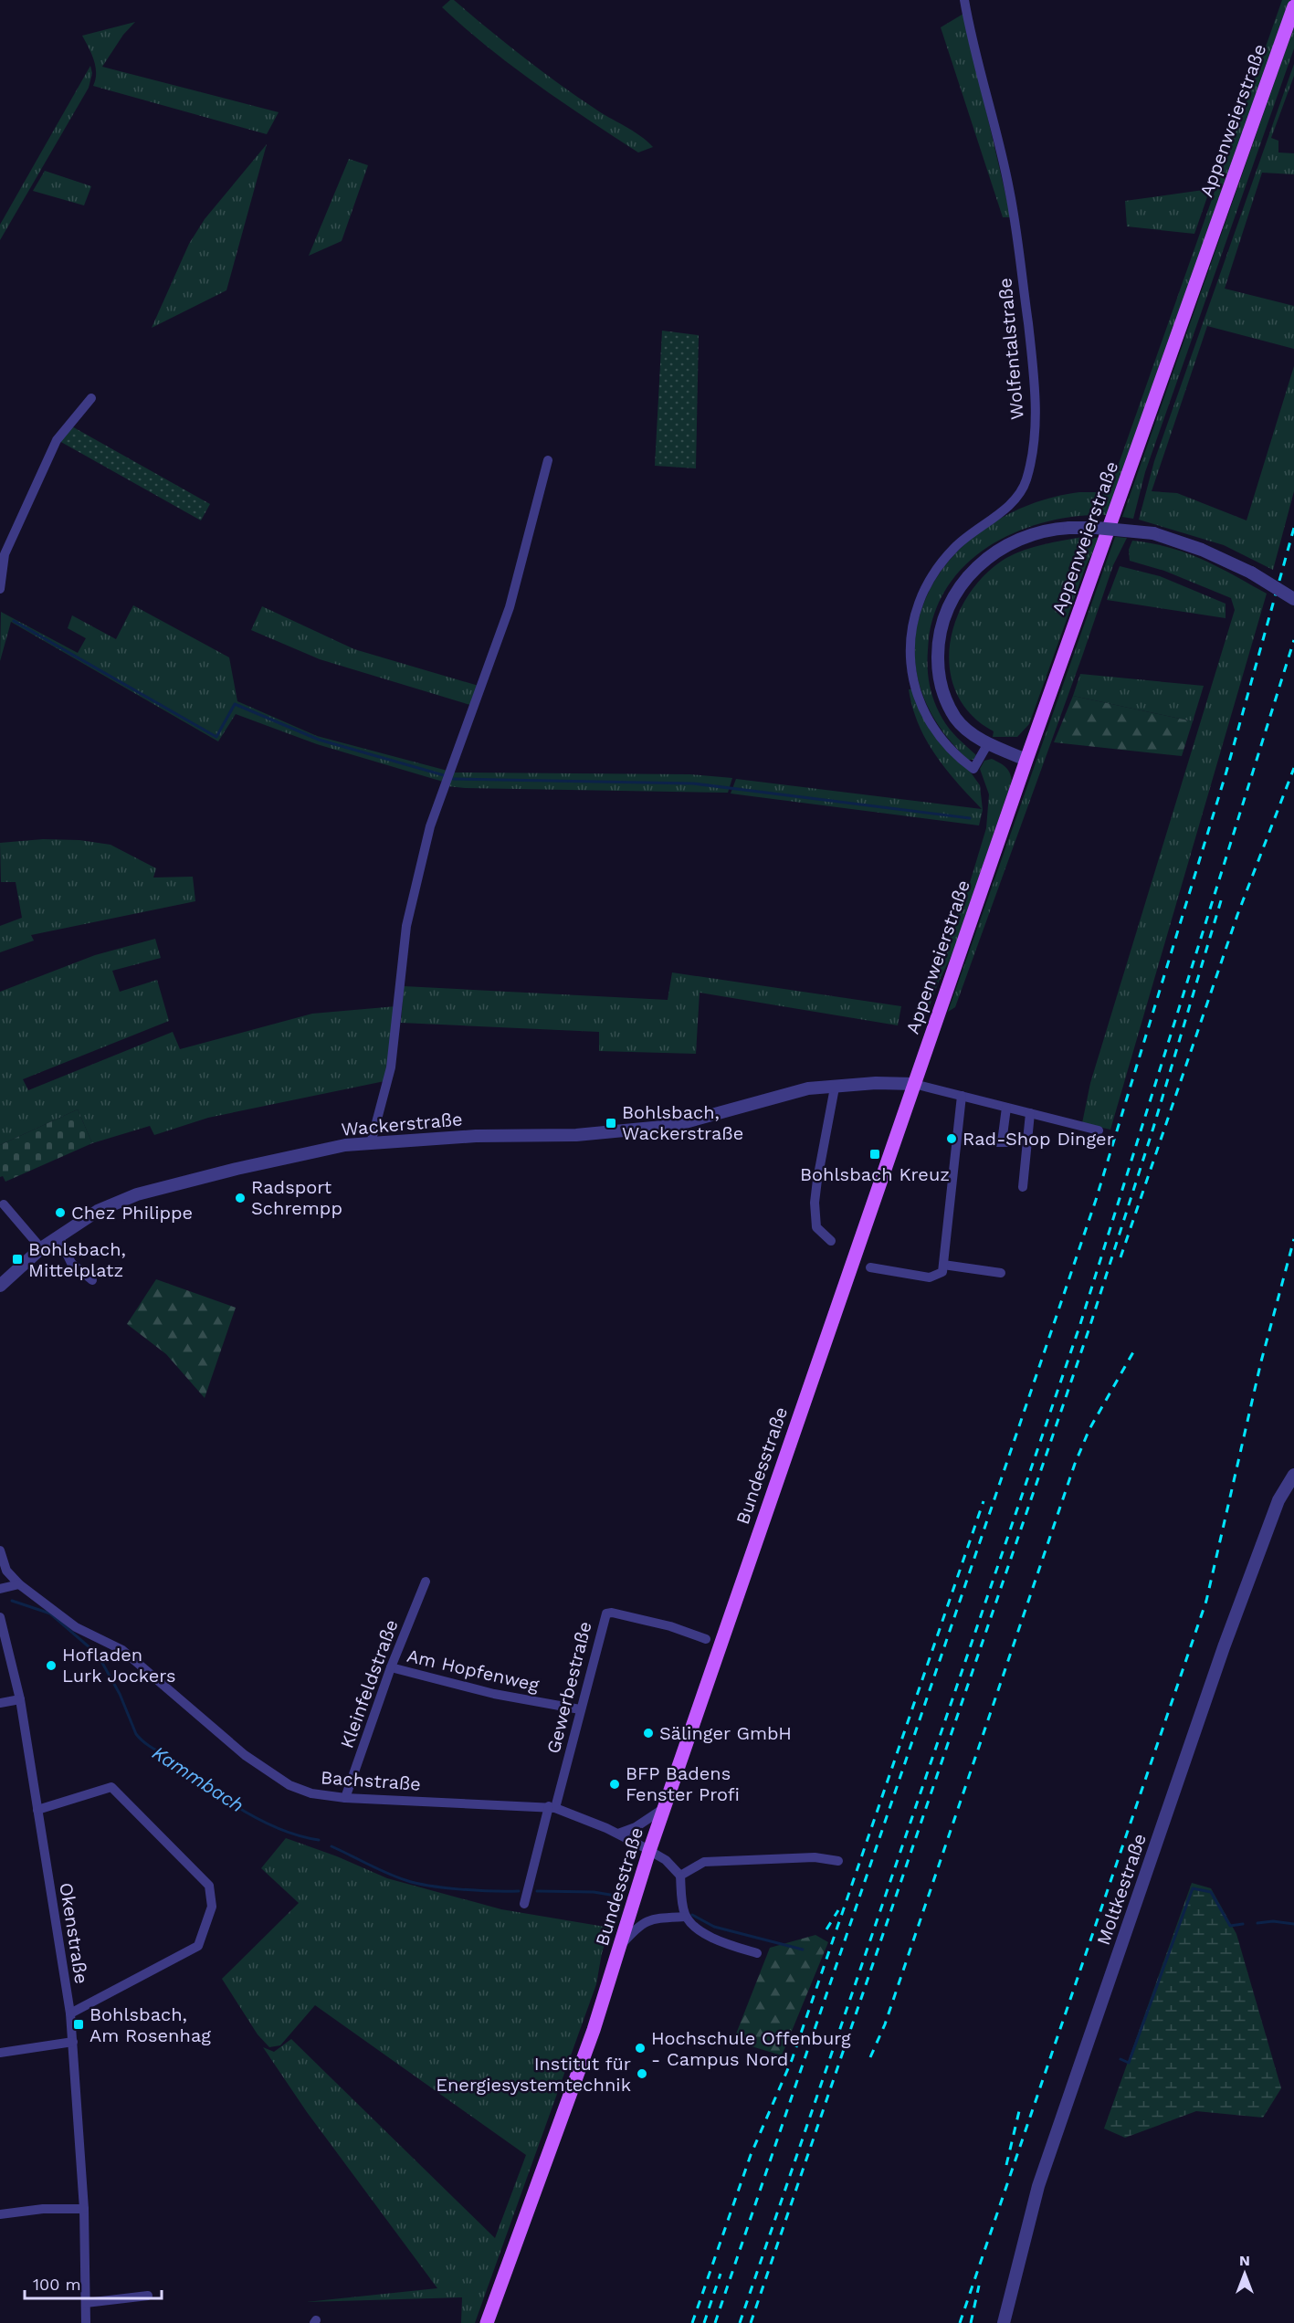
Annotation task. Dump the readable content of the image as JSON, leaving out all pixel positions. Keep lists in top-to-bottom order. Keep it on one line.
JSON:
{"streets":{"main road":["Appenweierstraße","Bundesstraße"],"street":["Wolfentalstraße","Wackerstraße","Am Hopfenweg","Kleinfeldstraße","Gewerbestraße","Bachstraße","Moltkestraße","Okenstraße"]},"crossings":[["Appenweierstraße","Wackerstraße"],["Appenweierstraße","Bundesstraße"],["Bundesstraße","Bachstraße"],["Am Hopfenweg","Kleinfeldstraße"],["Am Hopfenweg","Gewerbestraße"],["Kleinfeldstraße","Bachstraße"],["Gewerbestraße","Bachstraße"]],"water":["Kammbach"],"places":{"transit":["Bohlsbach, Wackerstraße","Bohlsbach Kreuz","Bohlsbach, Mittelplatz","Bohlsbach, Am Rosenhag"],"other":["Rad-Shop Dinger","Radsport Schrempp","Chez Philippe","Hofladen Lurk Jockers","Sälinger GmbH","BFP Badens Fenster Profi","Hochschule Offenburg - Campus Nord","Institut für Energiesystemtechnik"]},"scale_bar":"100 m","north":"top"}
